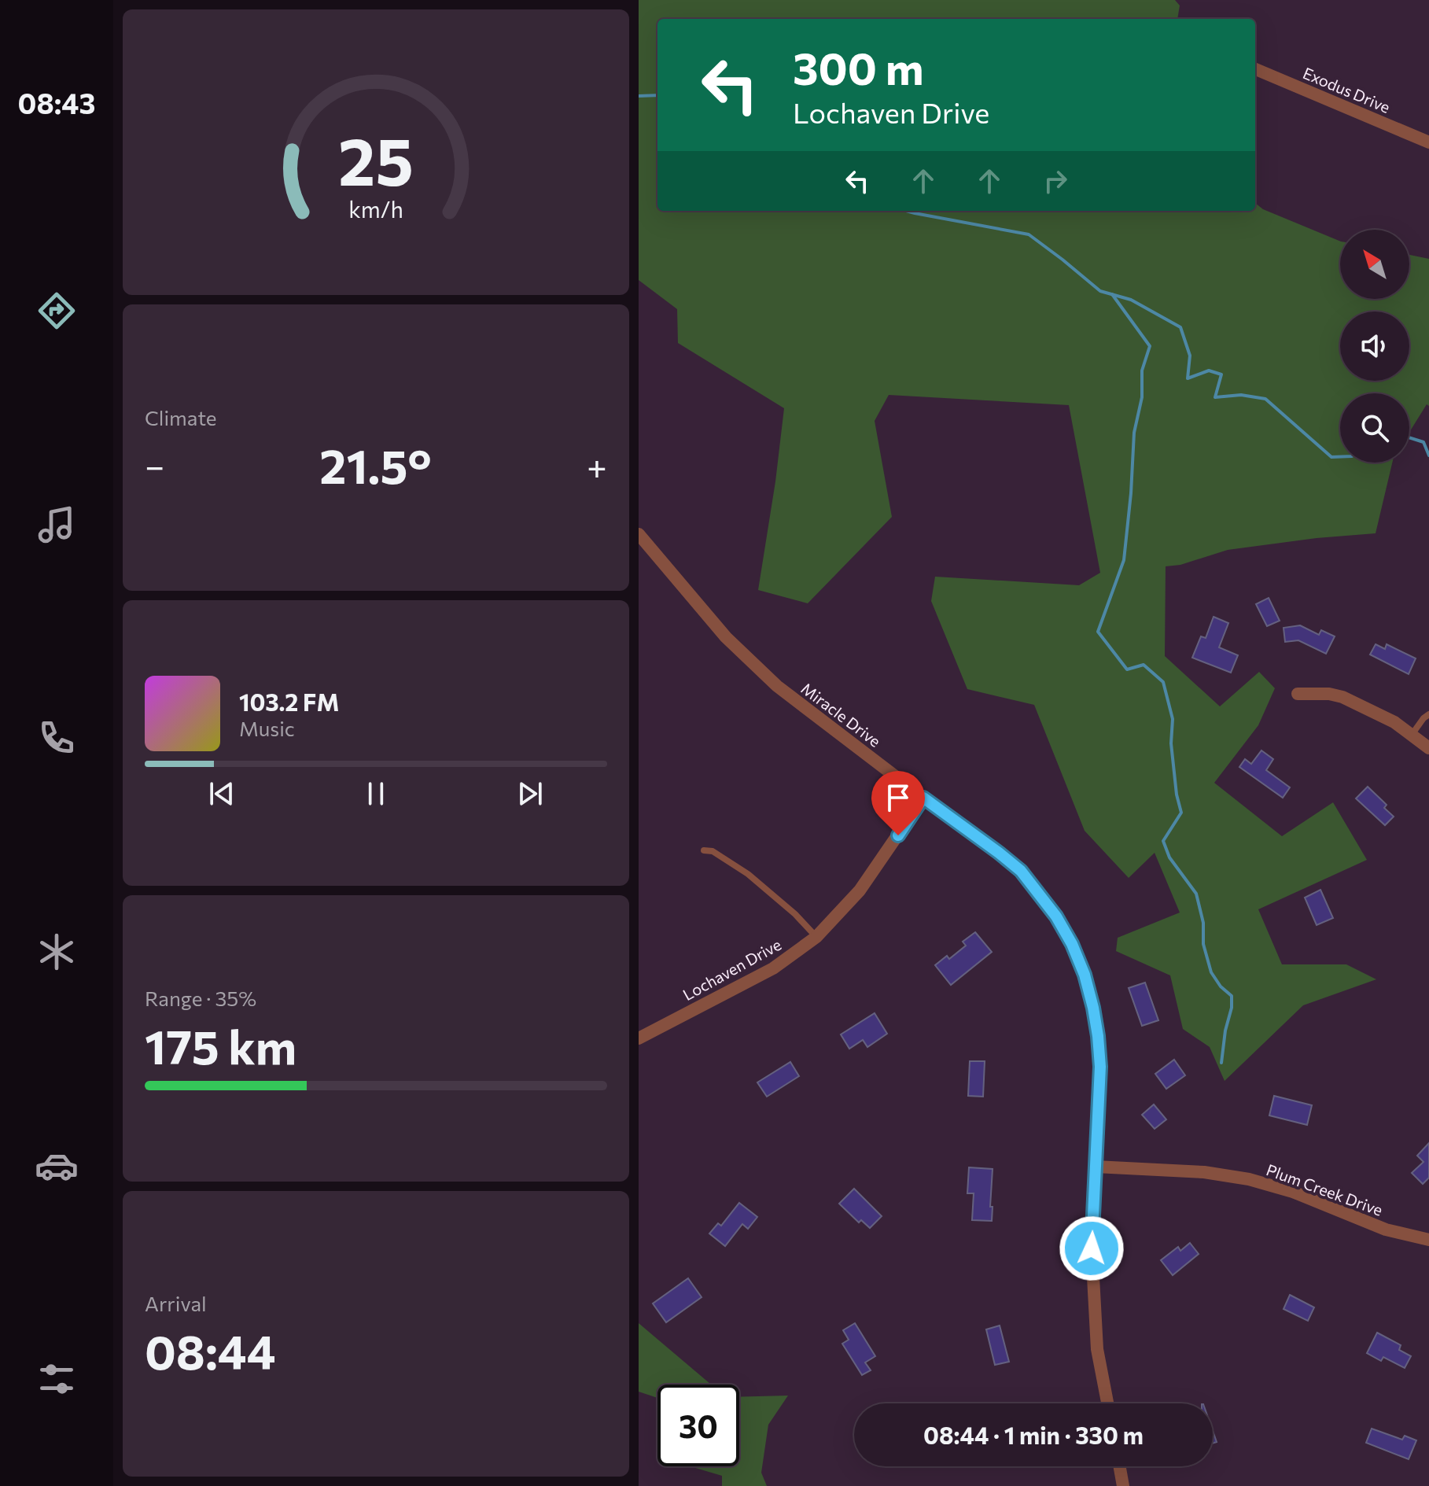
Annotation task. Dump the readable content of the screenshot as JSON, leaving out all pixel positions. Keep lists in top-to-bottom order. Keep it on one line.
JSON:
{"streets":{"street":["Exodus Drive","Miracle Drive","Lochaven Drive","Plum Creek Drive"]},"crossings":[["Miracle Drive","Lochaven Drive"],["Miracle Drive","Plum Creek Drive"]],"north":"top left","page":{"tabs":"08:43","turn":["300 m","Lochaven Drive"],"tile":["Climate",["Range · 35%","175 km"],["Arrival","08:44"]],"heat":["−","21.5°","+"],"song":["103.2 FM","Music"],"limit":"30","trip":"08:44 · 1 min · 330 m","gauge":["25","km/h"]}}
